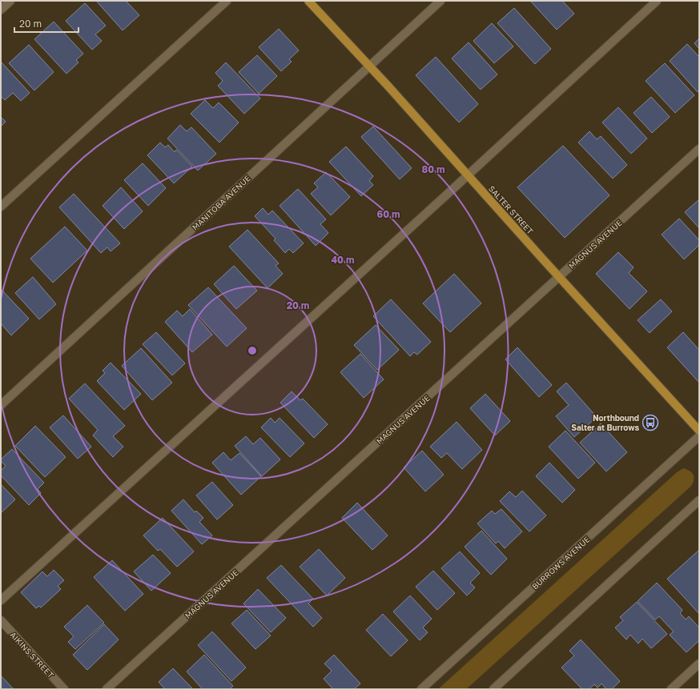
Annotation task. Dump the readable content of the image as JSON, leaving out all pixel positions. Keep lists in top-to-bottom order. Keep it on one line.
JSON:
{"streets":{"main road":["SALTER STREET"],"street":["MANITOBA AVENUE","MAGNUS AVENUE","BURROWS AVENUE","AIKINS STREET"]},"crossings":[["MANITOBA AVENUE","SALTER STREET"],["SALTER STREET","MAGNUS AVENUE"]],"places":{"bus stop":["Northbound Salter at Burrows"]},"scale_bar":"20 m","rings":["80 m","60 m","40 m","20 m"]}
